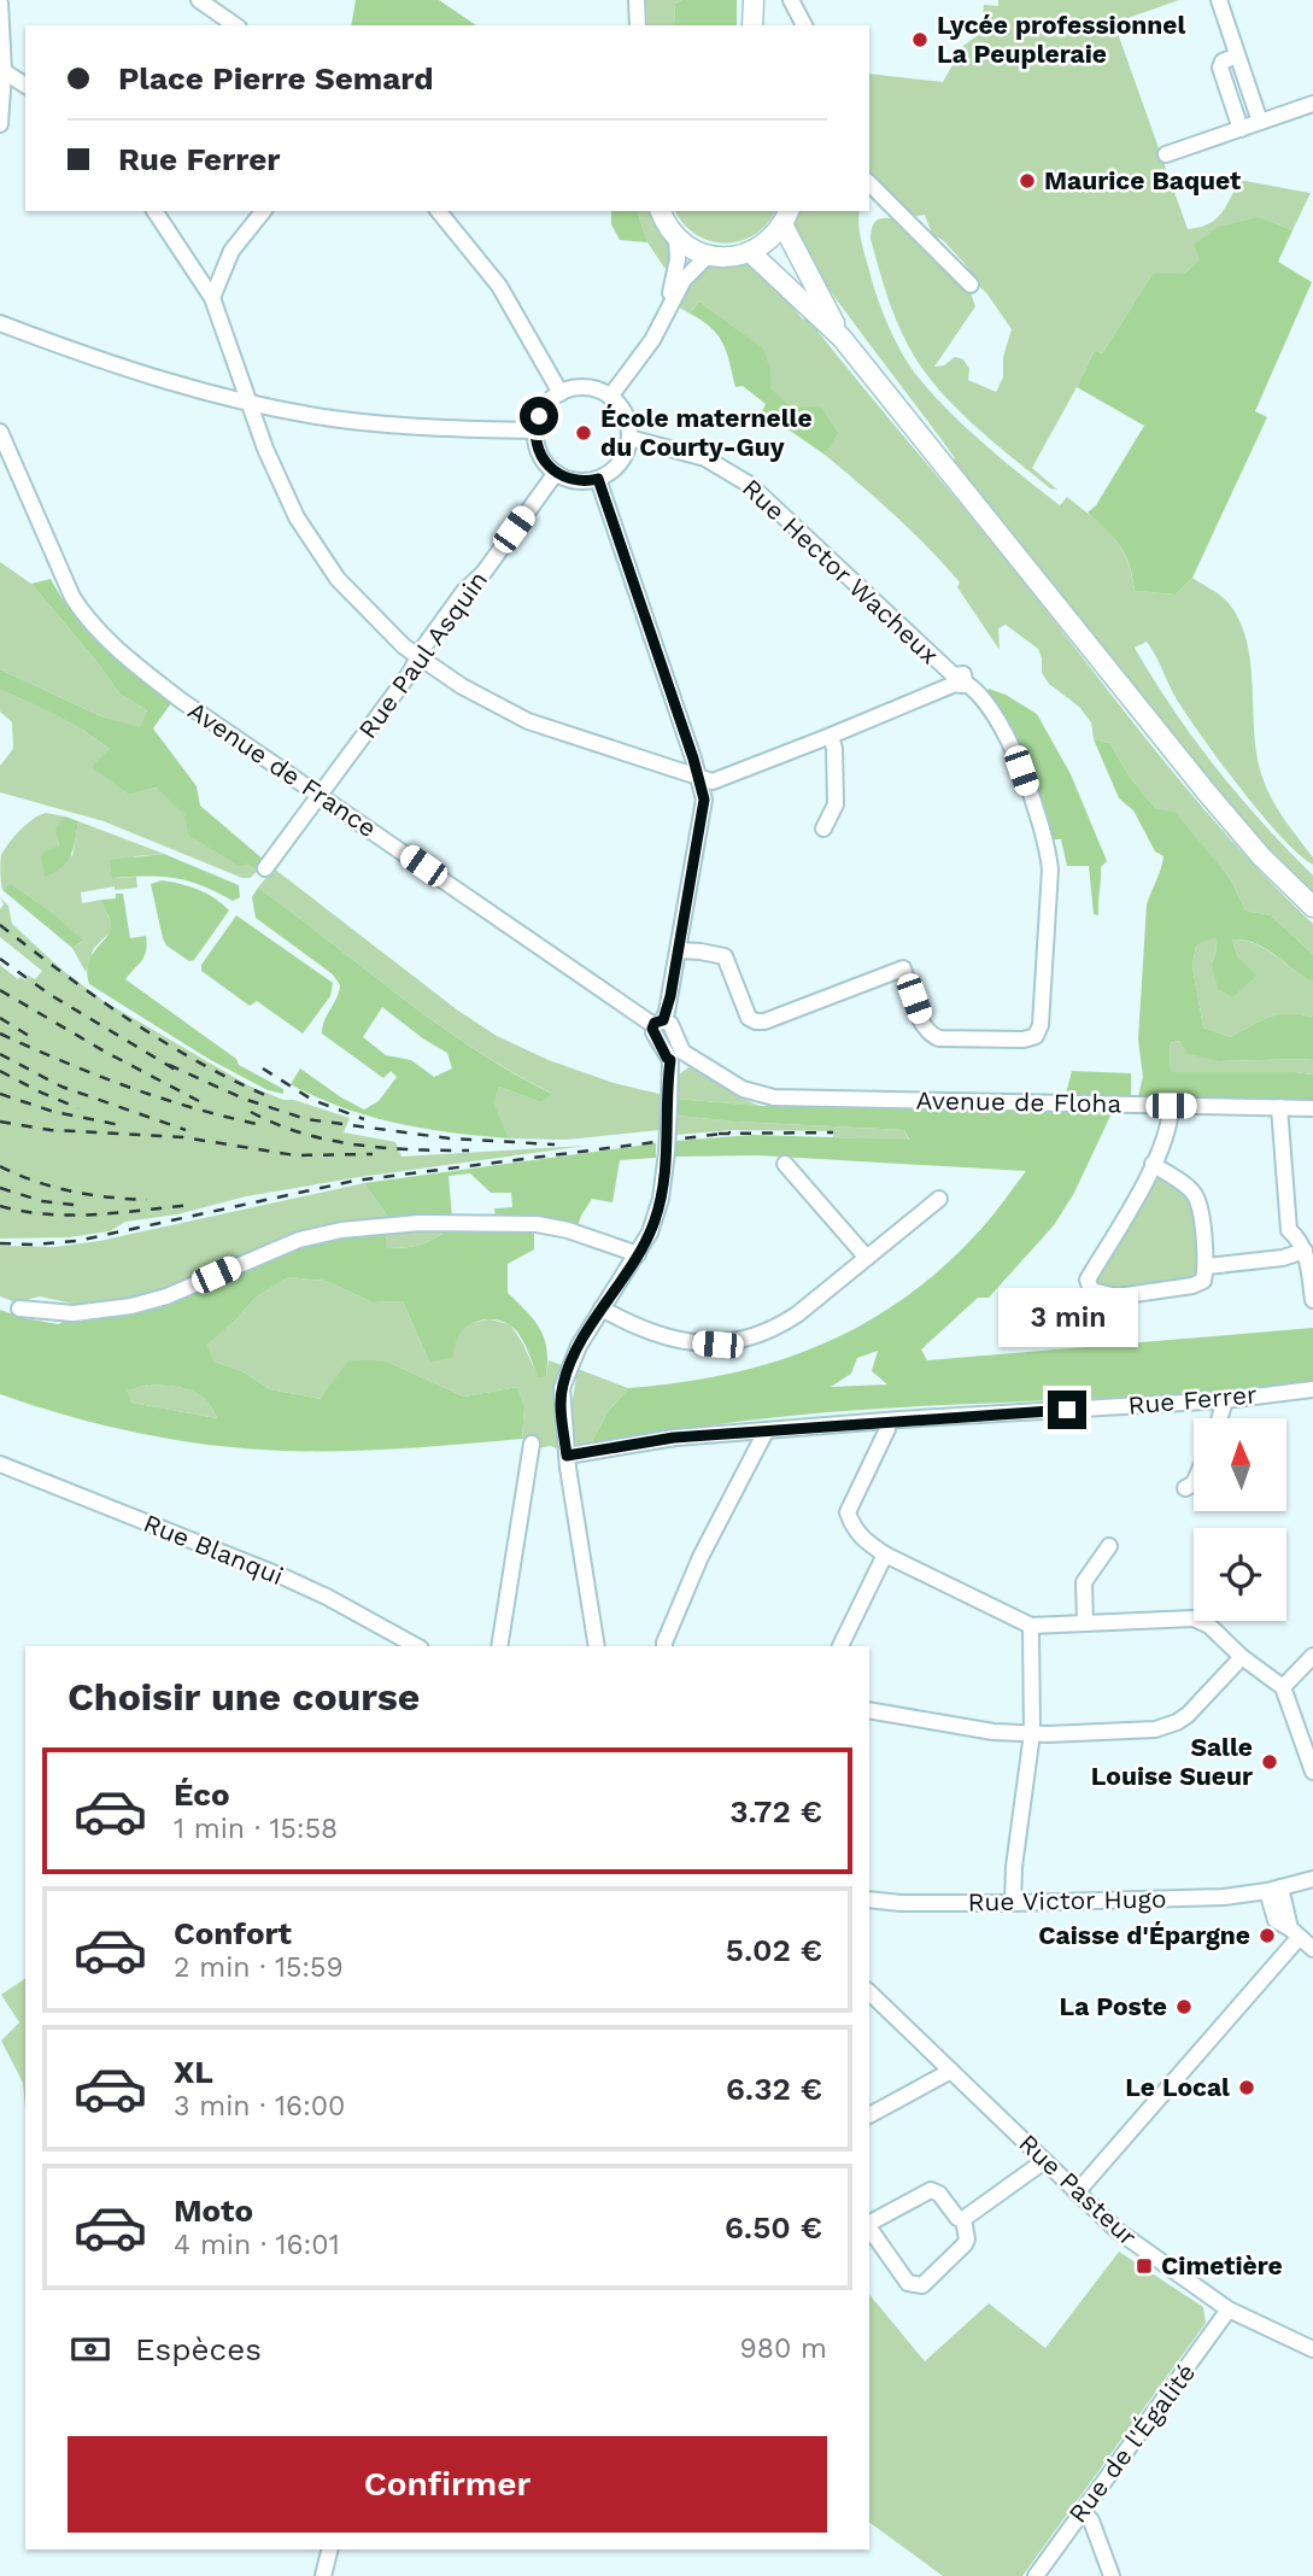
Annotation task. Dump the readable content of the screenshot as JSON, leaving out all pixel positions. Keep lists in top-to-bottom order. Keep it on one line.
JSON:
{"streets":{"street":["Rue Hector Wacheux","Rue Paul Asquin","Avenue de France","Avenue de Floha","Rue Ferrer","Rue Blanqui","Rue Victor Hugo","Rue Pasteur","Rue de l'Égalité"]},"crossings":[["Rue Hector Wacheux","Rue Paul Asquin"],["Rue Paul Asquin","Avenue de France"],["Rue Pasteur","Rue de l'Égalité"]],"places":{"other":["Lycée professionnel La Peupleraie","Maurice Baquet","École maternelle du Courty-Guy","Salle Louise Sueur","Caisse d'Épargne","La Poste","Le Local"],"transit":["Cimetière"]},"north":"top","page":{"banner":["Place Pierre Semard","Rue Ferrer"],"bubble":"3 min","heading":"Choisir une course","list":[{"name":"Éco","note":"1 min · 15:58","value":"3.72 €"},{"name":"Confort","note":"2 min · 15:59","value":"5.02 €"},{"name":"XL","note":"3 min · 16:00","value":"6.32 €"},{"name":"Moto","note":"4 min · 16:01","value":"6.50 €"}],"pay":["Espèces","980 m"],"buttons":"Confirmer"}}
